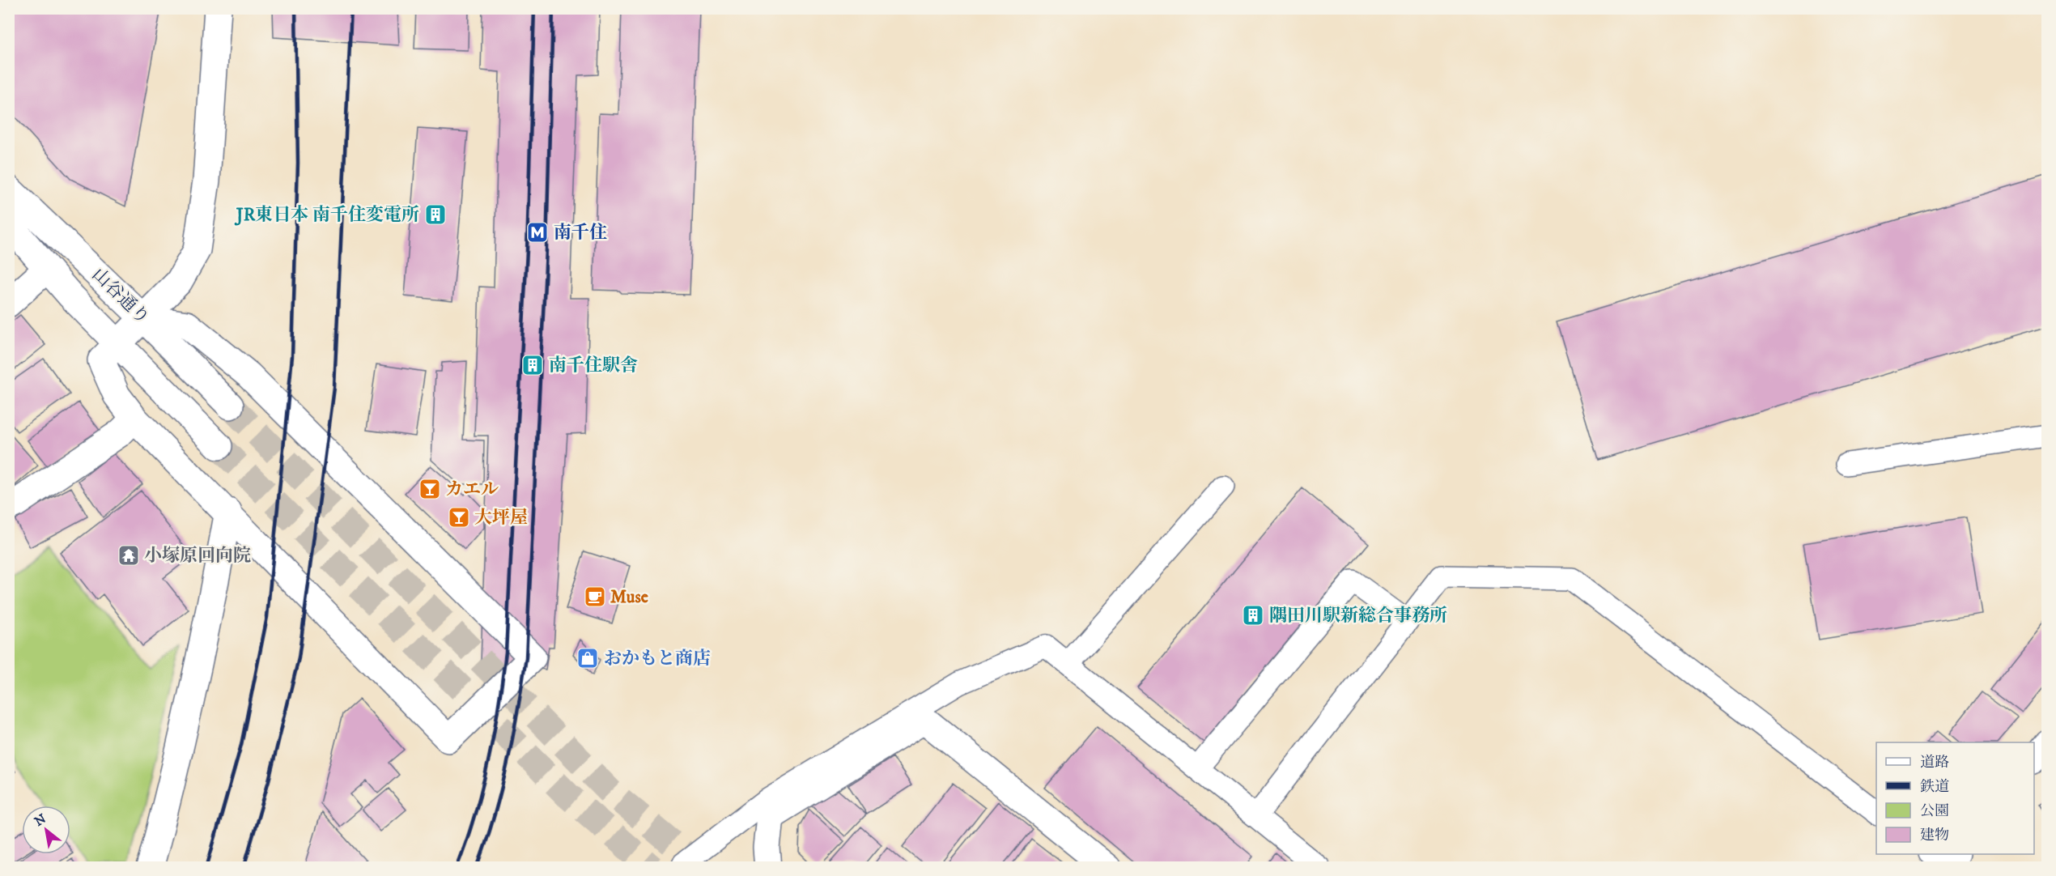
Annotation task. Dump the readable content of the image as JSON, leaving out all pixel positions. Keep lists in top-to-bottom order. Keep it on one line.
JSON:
{"streets":{"street":["山谷通り"]},"places":{"building":["JR東日本 南千住変電所","南千住駅舎","隅田川駅新総合事務所"],"metro station":["南千住"],"bar":["カエル","大坪屋"],"temple":["小塚原回向院"],"cafe":["Muse"],"shop":["おかもと商店"]},"legend":["道路","鉄道","公園","建物"],"north":"top left"}
